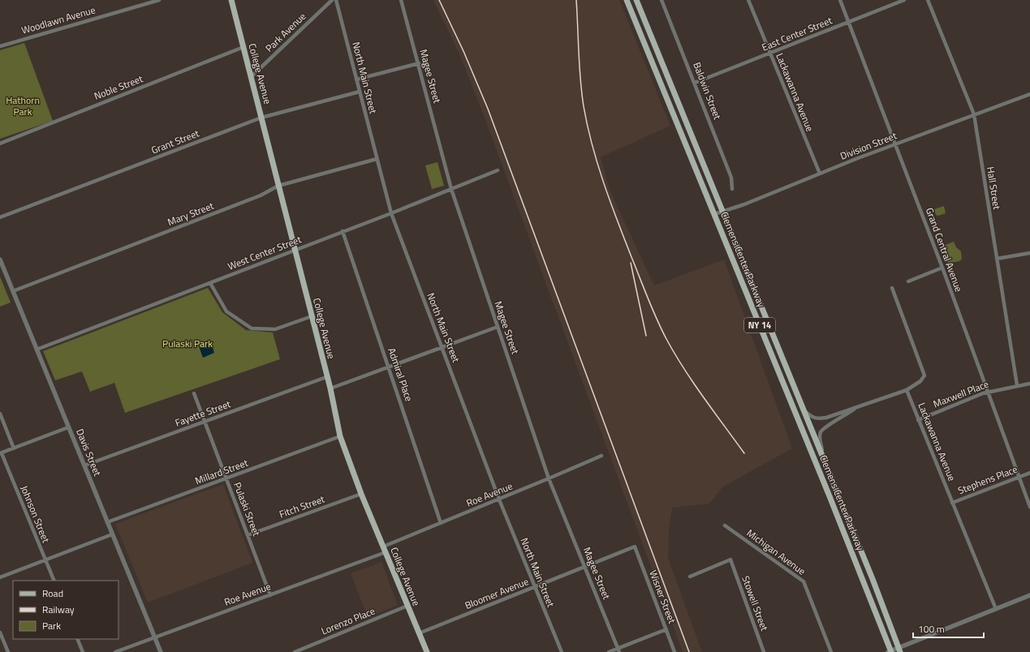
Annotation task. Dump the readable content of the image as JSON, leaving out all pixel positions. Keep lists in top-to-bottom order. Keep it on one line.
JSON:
{"streets":{"main road":["College Avenue","Clemens Center Parkway","NY 14"],"street":["Woodlawn Avenue","Park Avenue","East Center Street","Magee Street","North Main Street","Noble Street","Baldwin Street","Lackawanna Avenue","Grant Street","Division Street","Hall Street","Mary Street","Grand Central Avenue","West Center Street","Admiral Place","Maxwell Place","Fayette Street","Davis Street","Millard Street","Stephens Place","Roe Avenue","Fitch Street","Pulaski Street","Johnson Street","Michigan Avenue","Bloomer Avenue","Wisner Street","Stowell Street","Lorenzo Place"]},"crossings":[["Park Avenue","College Avenue"],["East Center Street","Baldwin Street"],["East Center Street","Lackawanna Avenue"],["East Center Street","Grand Central Avenue"],["College Avenue","Noble Street"],["College Avenue","Grant Street"],["College Avenue","Mary Street"],["College Avenue","West Center Street"],["College Avenue","Fayette Street"],["College Avenue","Millard Street"],["College Avenue","Roe Avenue"],["College Avenue","Fitch Street"],["College Avenue","Bloomer Avenue"],["College Avenue","Lorenzo Place"],["Magee Street","West Center Street"],["Magee Street","Roe Avenue"],["Magee Street","Bloomer Avenue"],["North Main Street","Grant Street"],["North Main Street","Mary Street"],["North Main Street","West Center Street"],["North Main Street","Roe Avenue"],["North Main Street","Bloomer Avenue"],["Lackawanna Avenue","Division Street"],["Lackawanna Avenue","Maxwell Place"],["Lackawanna Avenue","Stephens Place"],["Division Street","Hall Street"],["Division Street","Grand Central Avenue"],["Division Street","Clemens Center Parkway"],["Hall Street","Maxwell Place"],["Mary Street","Davis Street"],["Grand Central Avenue","Maxwell Place"],["Grand Central Avenue","Stephens Place"],["West Center Street","Admiral Place"],["West Center Street","Davis Street"],["Admiral Place","Roe Avenue"],["Fayette Street","Davis Street"],["Fayette Street","Pulaski Street"],["Davis Street","Millard Street"],["Davis Street","Roe Avenue"],["Millard Street","Pulaski Street"],["Roe Avenue","Pulaski Street"],["Fitch Street","Pulaski Street"],["Bloomer Avenue","Wisner Street"]],"parks":["Hathorn Park","Pulaski Park"],"legend":["Road","Railway","Park"],"scale_bar":"100 m"}
